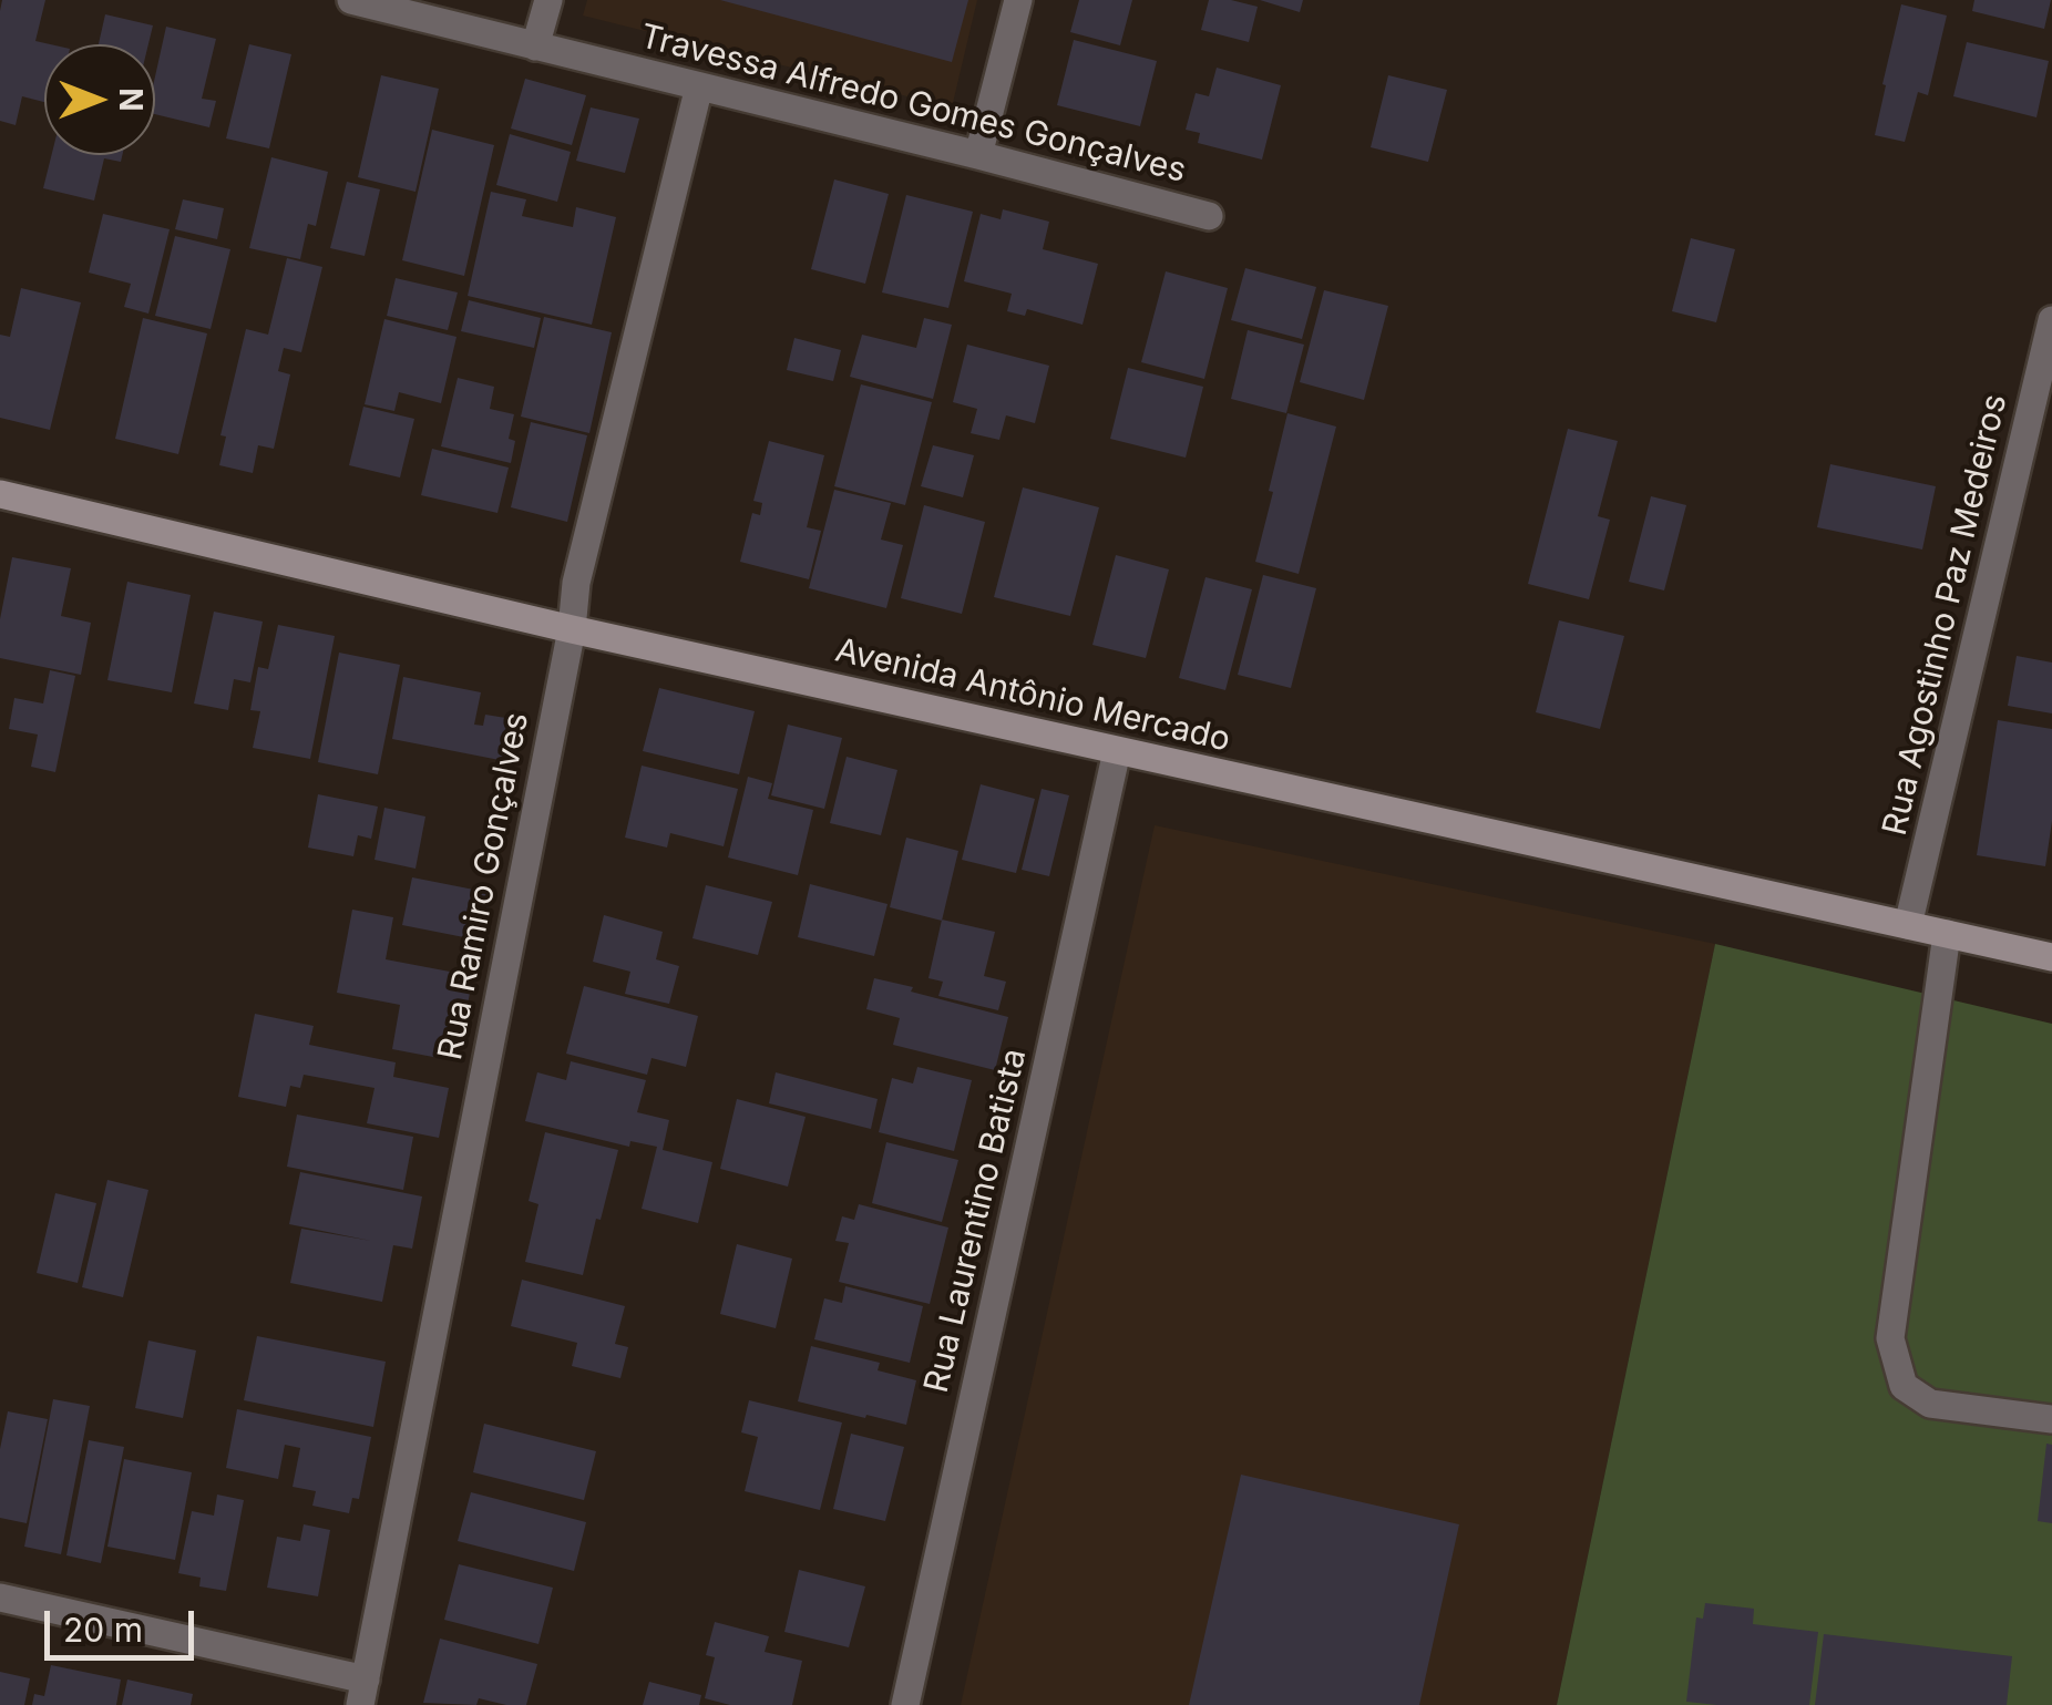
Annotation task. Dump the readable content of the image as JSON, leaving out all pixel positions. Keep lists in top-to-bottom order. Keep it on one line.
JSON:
{"streets":{"street":["Travessa Alfredo Gomes Gonçalves","Rua Agostinho Paz Medeiros","Avenida Antônio Mercado","Rua Ramiro Gonçalves","Rua Laurentino Batista"]},"crossings":[["Travessa Alfredo Gomes Gonçalves","Rua Ramiro Gonçalves"],["Rua Agostinho Paz Medeiros","Avenida Antônio Mercado"],["Avenida Antônio Mercado","Rua Ramiro Gonçalves"],["Avenida Antônio Mercado","Rua Laurentino Batista"]],"scale_bar":"20 m","north":"right"}
